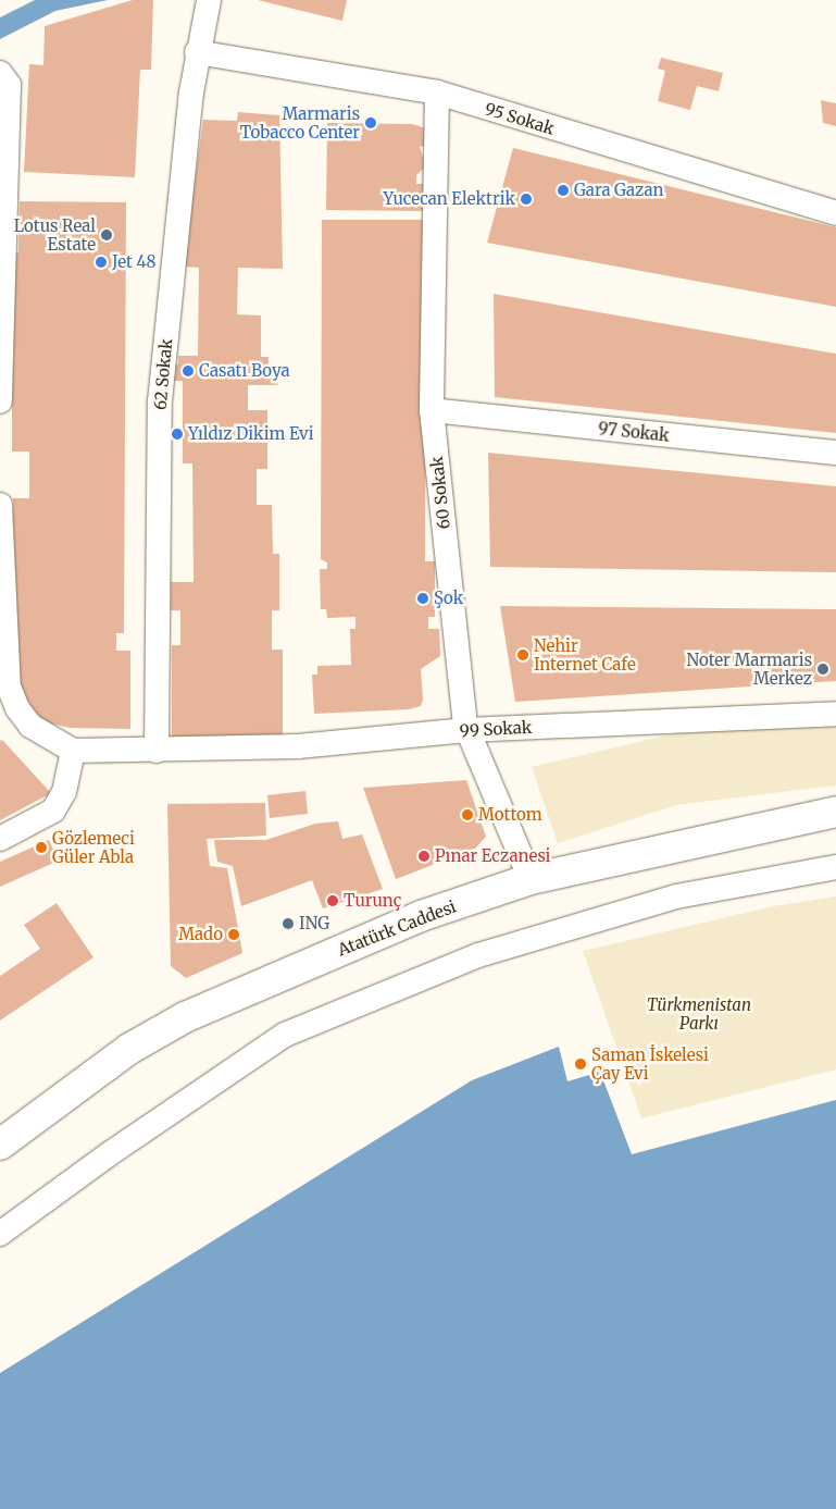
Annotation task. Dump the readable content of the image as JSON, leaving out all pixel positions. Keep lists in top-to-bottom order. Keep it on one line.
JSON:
{"streets":{"main road":["Atatürk Caddesi"],"street":["95 Sokak","62 Sokak","97 Sokak","60 Sokak","99 Sokak"]},"crossings":[["95 Sokak","62 Sokak"],["95 Sokak","60 Sokak"],["62 Sokak","99 Sokak"],["97 Sokak","60 Sokak"],["60 Sokak","99 Sokak"],["60 Sokak","Atatürk Caddesi"]],"parks":["Türkmenistan Parkı"],"places":["Marmaris Tobacco Center","Gara Gazan","Yucecan Elektrik","Lotus Real Estate","Jet 48","Casatı Boya","Yıldız Dikim Evi","Şok","Nehir Internet Cafe","Noter Marmaris Merkez","Mottom","Gözlemeci Güler Abla","Pınar Eczanesi","Turunç","ING","Mado","Saman İskelesi Çay Evi"]}
